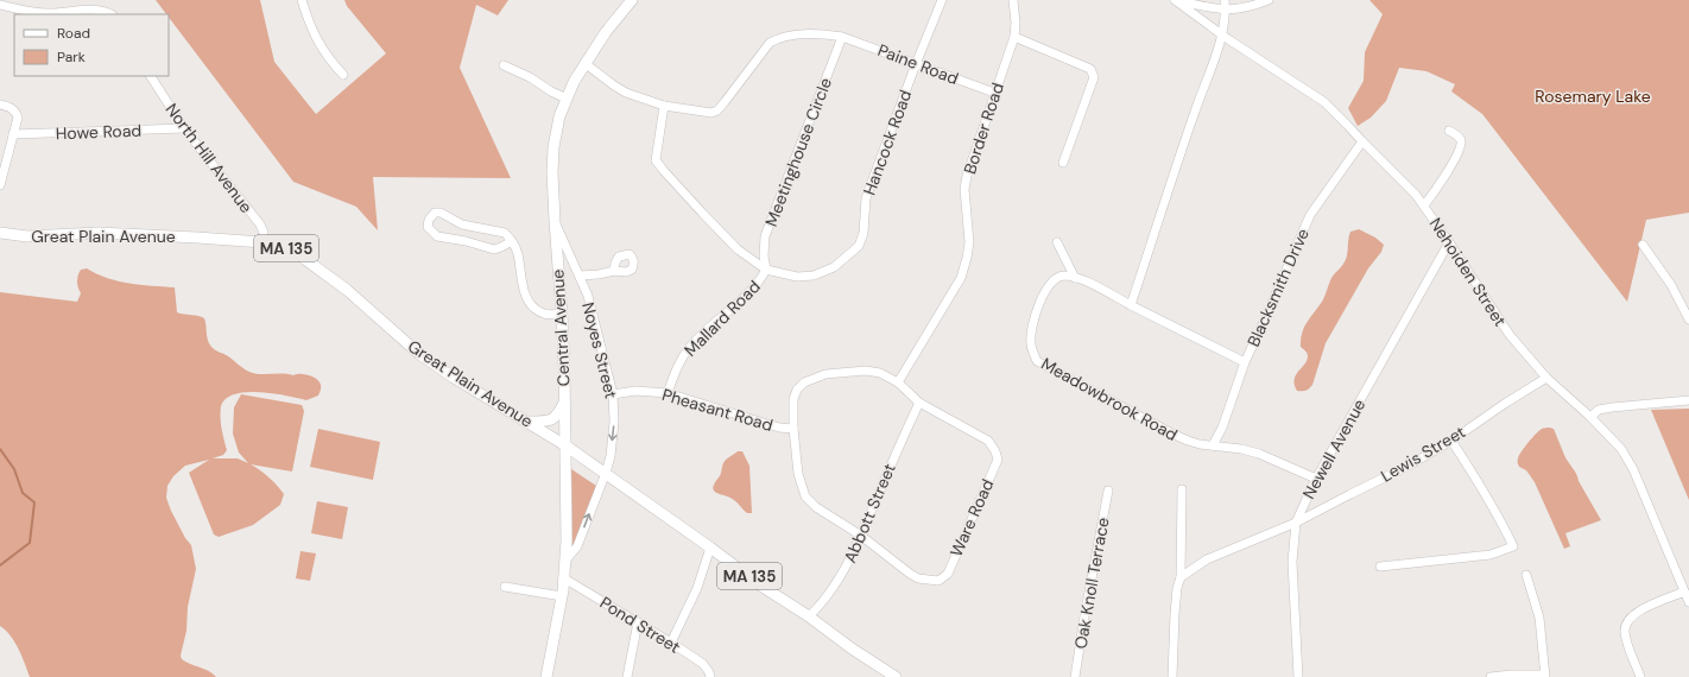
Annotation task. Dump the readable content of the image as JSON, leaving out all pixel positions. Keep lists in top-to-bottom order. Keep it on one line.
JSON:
{"streets":{"main road":["Great Plain Avenue","MA 135","Central Avenue"],"street":["Paine Road","Border Road","Howe Road","Hancock Road","Meetinghouse Circle","North Hill Avenue","Nehoiden Street","Blacksmith Drive","Mallard Road","Noyes Street","Meadowbrook Road","Pheasant Road","Newell Avenue","Lewis Street","Abbott Street","Ware Road","Oak Knoll Terrace","Pond Street"]},"crossings":[["Paine Road","Border Road"],["Paine Road","Hancock Road"],["Paine Road","Meetinghouse Circle"],["Howe Road","North Hill Avenue"],["Hancock Road","Meetinghouse Circle"],["Hancock Road","Mallard Road"],["Meetinghouse Circle","Mallard Road"],["North Hill Avenue","Great Plain Avenue"],["Great Plain Avenue","Central Avenue"],["Great Plain Avenue","Noyes Street"],["Great Plain Avenue","Abbott Street"],["Nehoiden Street","Blacksmith Drive"],["Nehoiden Street","Newell Avenue"],["Nehoiden Street","Lewis Street"],["Blacksmith Drive","Meadowbrook Road"],["Mallard Road","Pheasant Road"],["Central Avenue","Noyes Street"],["Central Avenue","Pond Street"],["Noyes Street","Pheasant Road"],["Meadowbrook Road","Newell Avenue"],["Newell Avenue","Lewis Street"],["Abbott Street","Ware Road"]],"parks":["Rosemary Lake"],"legend":["Road","Park"]}
